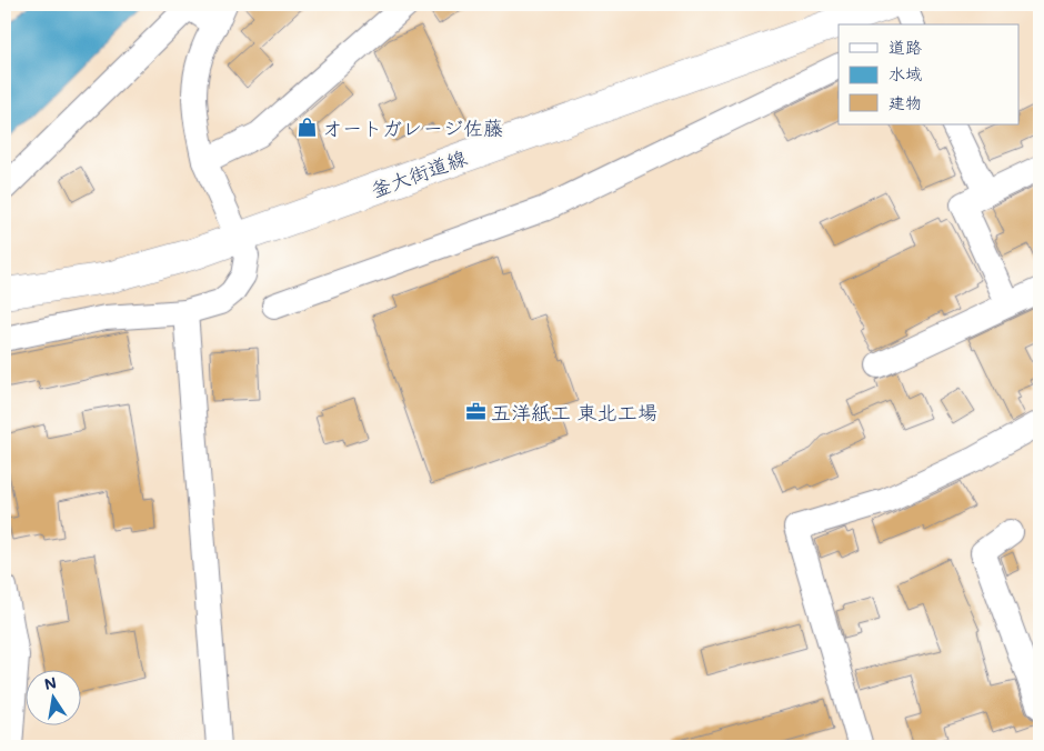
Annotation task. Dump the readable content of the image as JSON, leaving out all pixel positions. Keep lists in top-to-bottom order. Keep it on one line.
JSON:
{"streets":{"street":["釜大街道線"]},"places":{"shop":["オートガレージ佐藤"],"office":["五洋紙工 東北工場"]},"legend":["道路","水域","建物"],"north":"top"}
